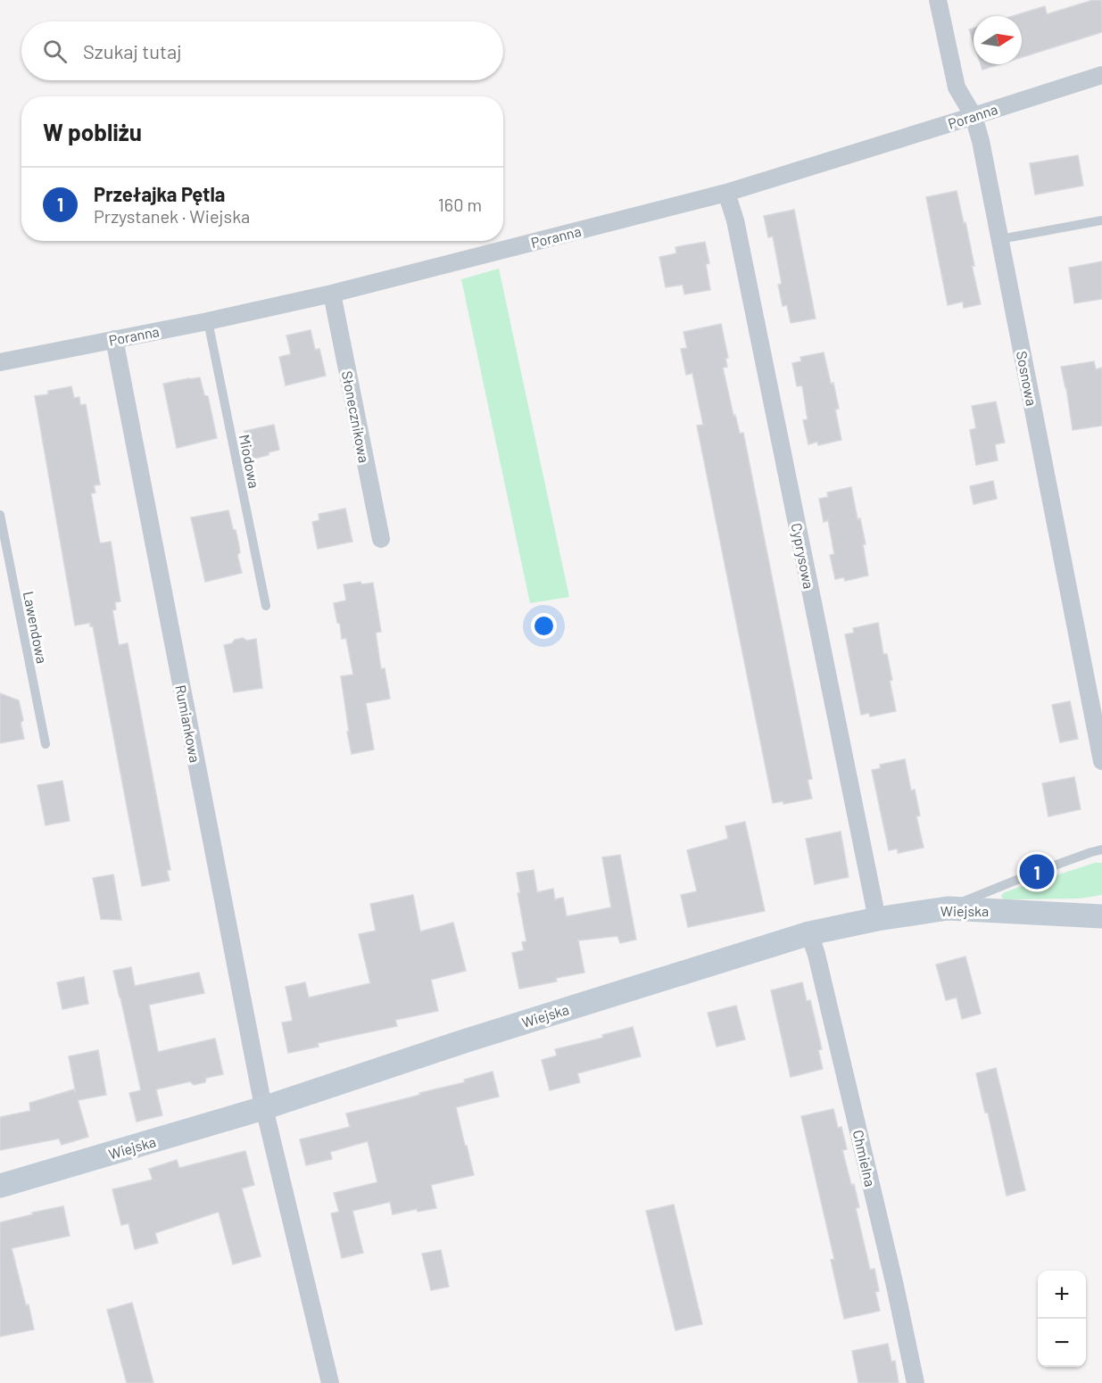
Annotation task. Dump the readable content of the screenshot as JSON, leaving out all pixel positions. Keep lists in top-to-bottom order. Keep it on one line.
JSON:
{"streets":{"street":["Poranna","Sosnowa","Słonecznikowa","Cyprysowa","Rumiankowa","Wiejska","Chmielna"],"lane":["Miodowa","Lawendowa"]},"crossings":[["Poranna","Sosnowa"],["Poranna","Słonecznikowa"],["Poranna","Miodowa"],["Poranna","Cyprysowa"],["Poranna","Rumiankowa"],["Cyprysowa","Wiejska"],["Rumiankowa","Wiejska"],["Wiejska","Chmielna"]],"north":"right","page":{"search":"Szukaj tutaj","heading":"W pobliżu","list":[{"mark":"1","name":"Przełajka Pętla","note":"Przystanek · Wiejska","value":"160 m"}],"pins":"1","map_buttons":["+","−"]}}
